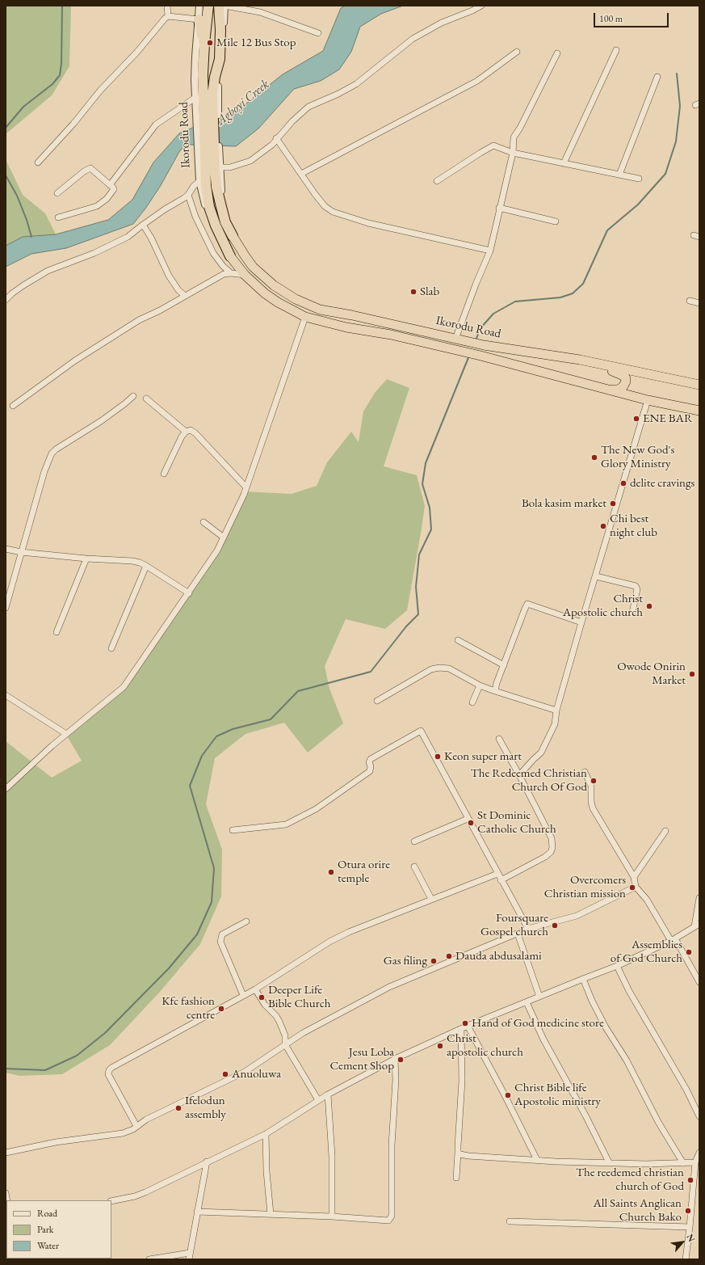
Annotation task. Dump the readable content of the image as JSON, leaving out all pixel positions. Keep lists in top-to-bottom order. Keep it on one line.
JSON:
{"streets":{"highway":["Ikorodu Road"]},"water":["Agboyi Creek"],"places":["Mile 12 Bus Stop","Slab","ENE BAR","The New God's Glory Ministry","delite cravings","Bola kasim market","Chi best night club","Christ Apostolic church","Owode Onirin Market","Keon super mart","The Redeemed Christian Church Of God","St Dominic Catholic Church","Otura orire temple","Overcomers Christian mission","Foursquare Gospel church","Assemblies of God Church","Dauda abdusalami","Gas filing","Deeper Life Bible Church","Kfc fashion centre","Hand of God medicine store","Christ apostolic church","Jesu Loba Cement Shop","Anuoluwa","Christ Bible life Apostolic ministry","Ifelodun assembly","The reedemed christian church of God","All Saints Anglican Church Bako"],"legend":["Road","Park","Water"],"scale_bar":"100 m","north":"top right"}
